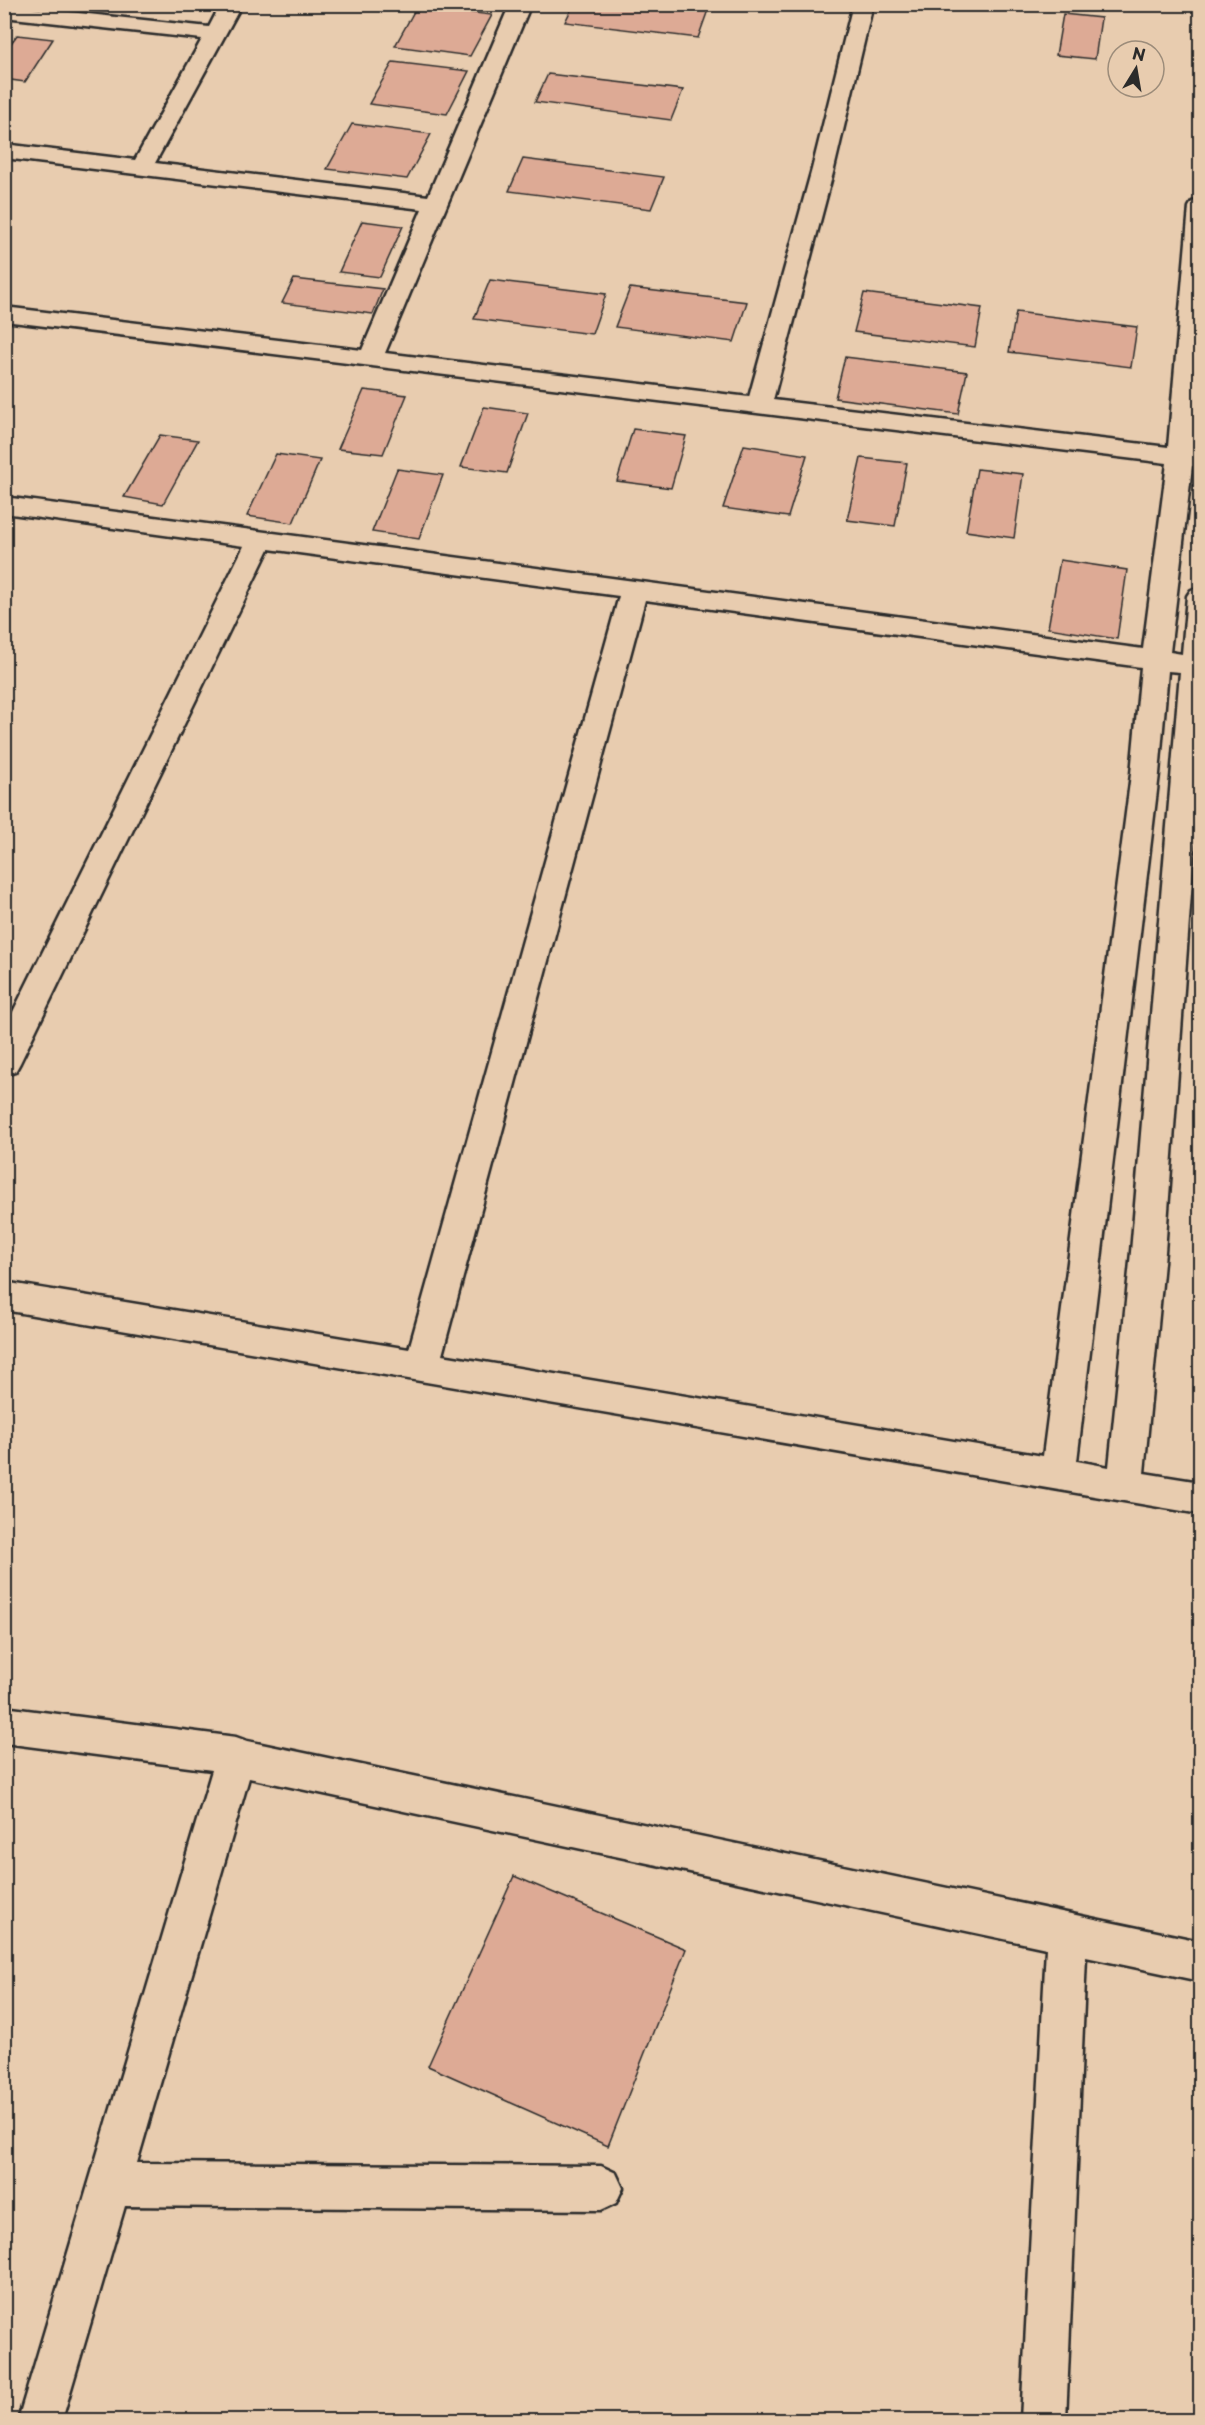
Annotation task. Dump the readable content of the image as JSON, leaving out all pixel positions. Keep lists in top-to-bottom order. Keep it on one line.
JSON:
{"north":"top"}
